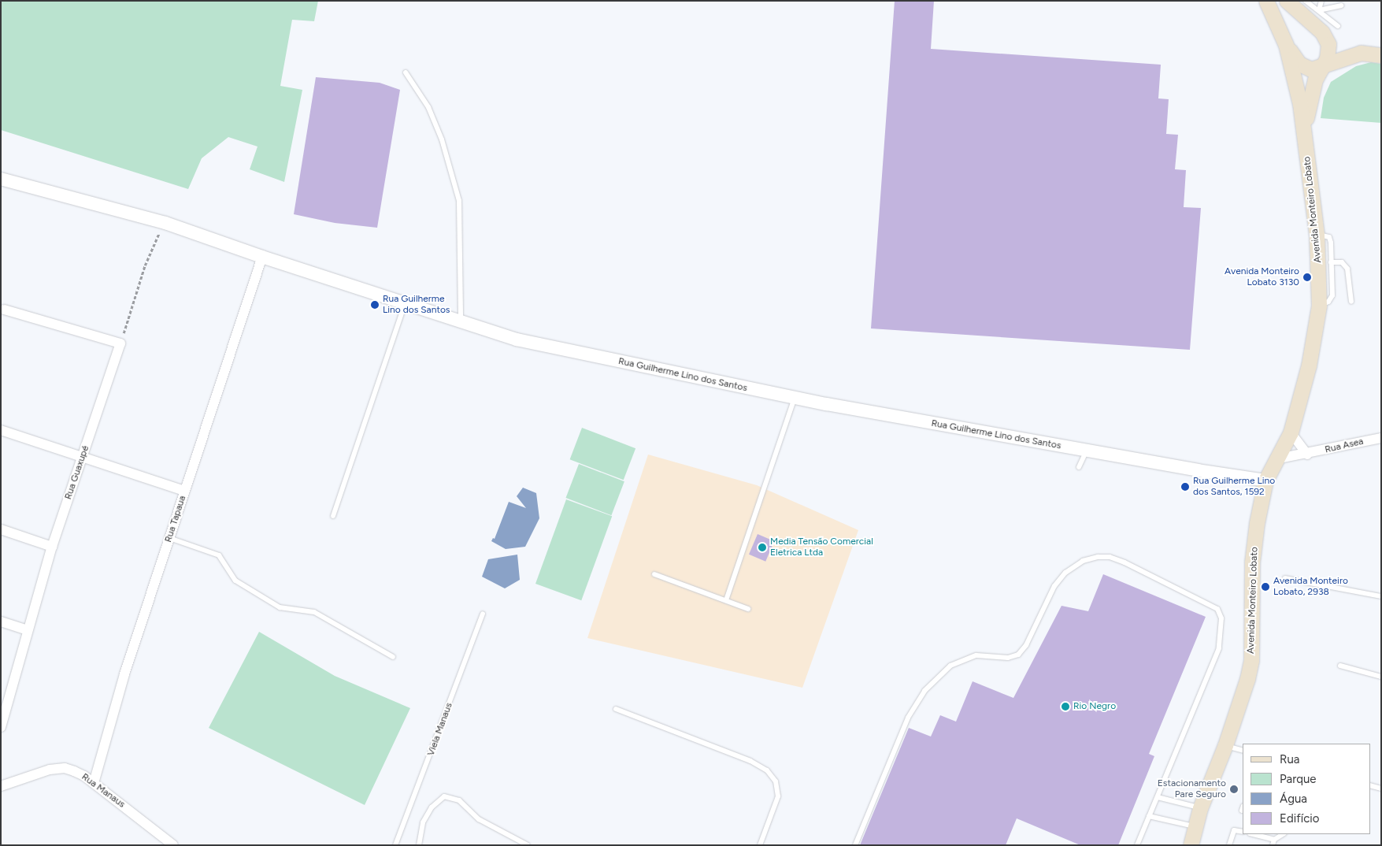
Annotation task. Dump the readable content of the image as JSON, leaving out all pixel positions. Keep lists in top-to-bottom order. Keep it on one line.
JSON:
{"streets":{"main road":["Avenida Monteiro Lobato"],"street":["Rua Guilherme Lino dos Santos","Rua Asea","Rua Guaxupé","Rua Tapaua","Rua Manaus"],"lane":["Viela Manaus"]},"crossings":[["Avenida Monteiro Lobato","Rua Guilherme Lino dos Santos"],["Avenida Monteiro Lobato","Rua Asea"],["Rua Guilherme Lino dos Santos","Rua Tapaua"],["Rua Tapaua","Rua Manaus"]],"places":["Avenida Monteiro Lobato 3130","Rua Guilherme Lino dos Santos","Rua Guilherme Lino dos Santos, 1592","Media Tensão Comercial Eletrica Ltda","Avenida Monteiro Lobato, 2938","Rio Negro","Estacionamento Pare Seguro"],"legend":["Rua","Parque","Água","Edifício"]}
